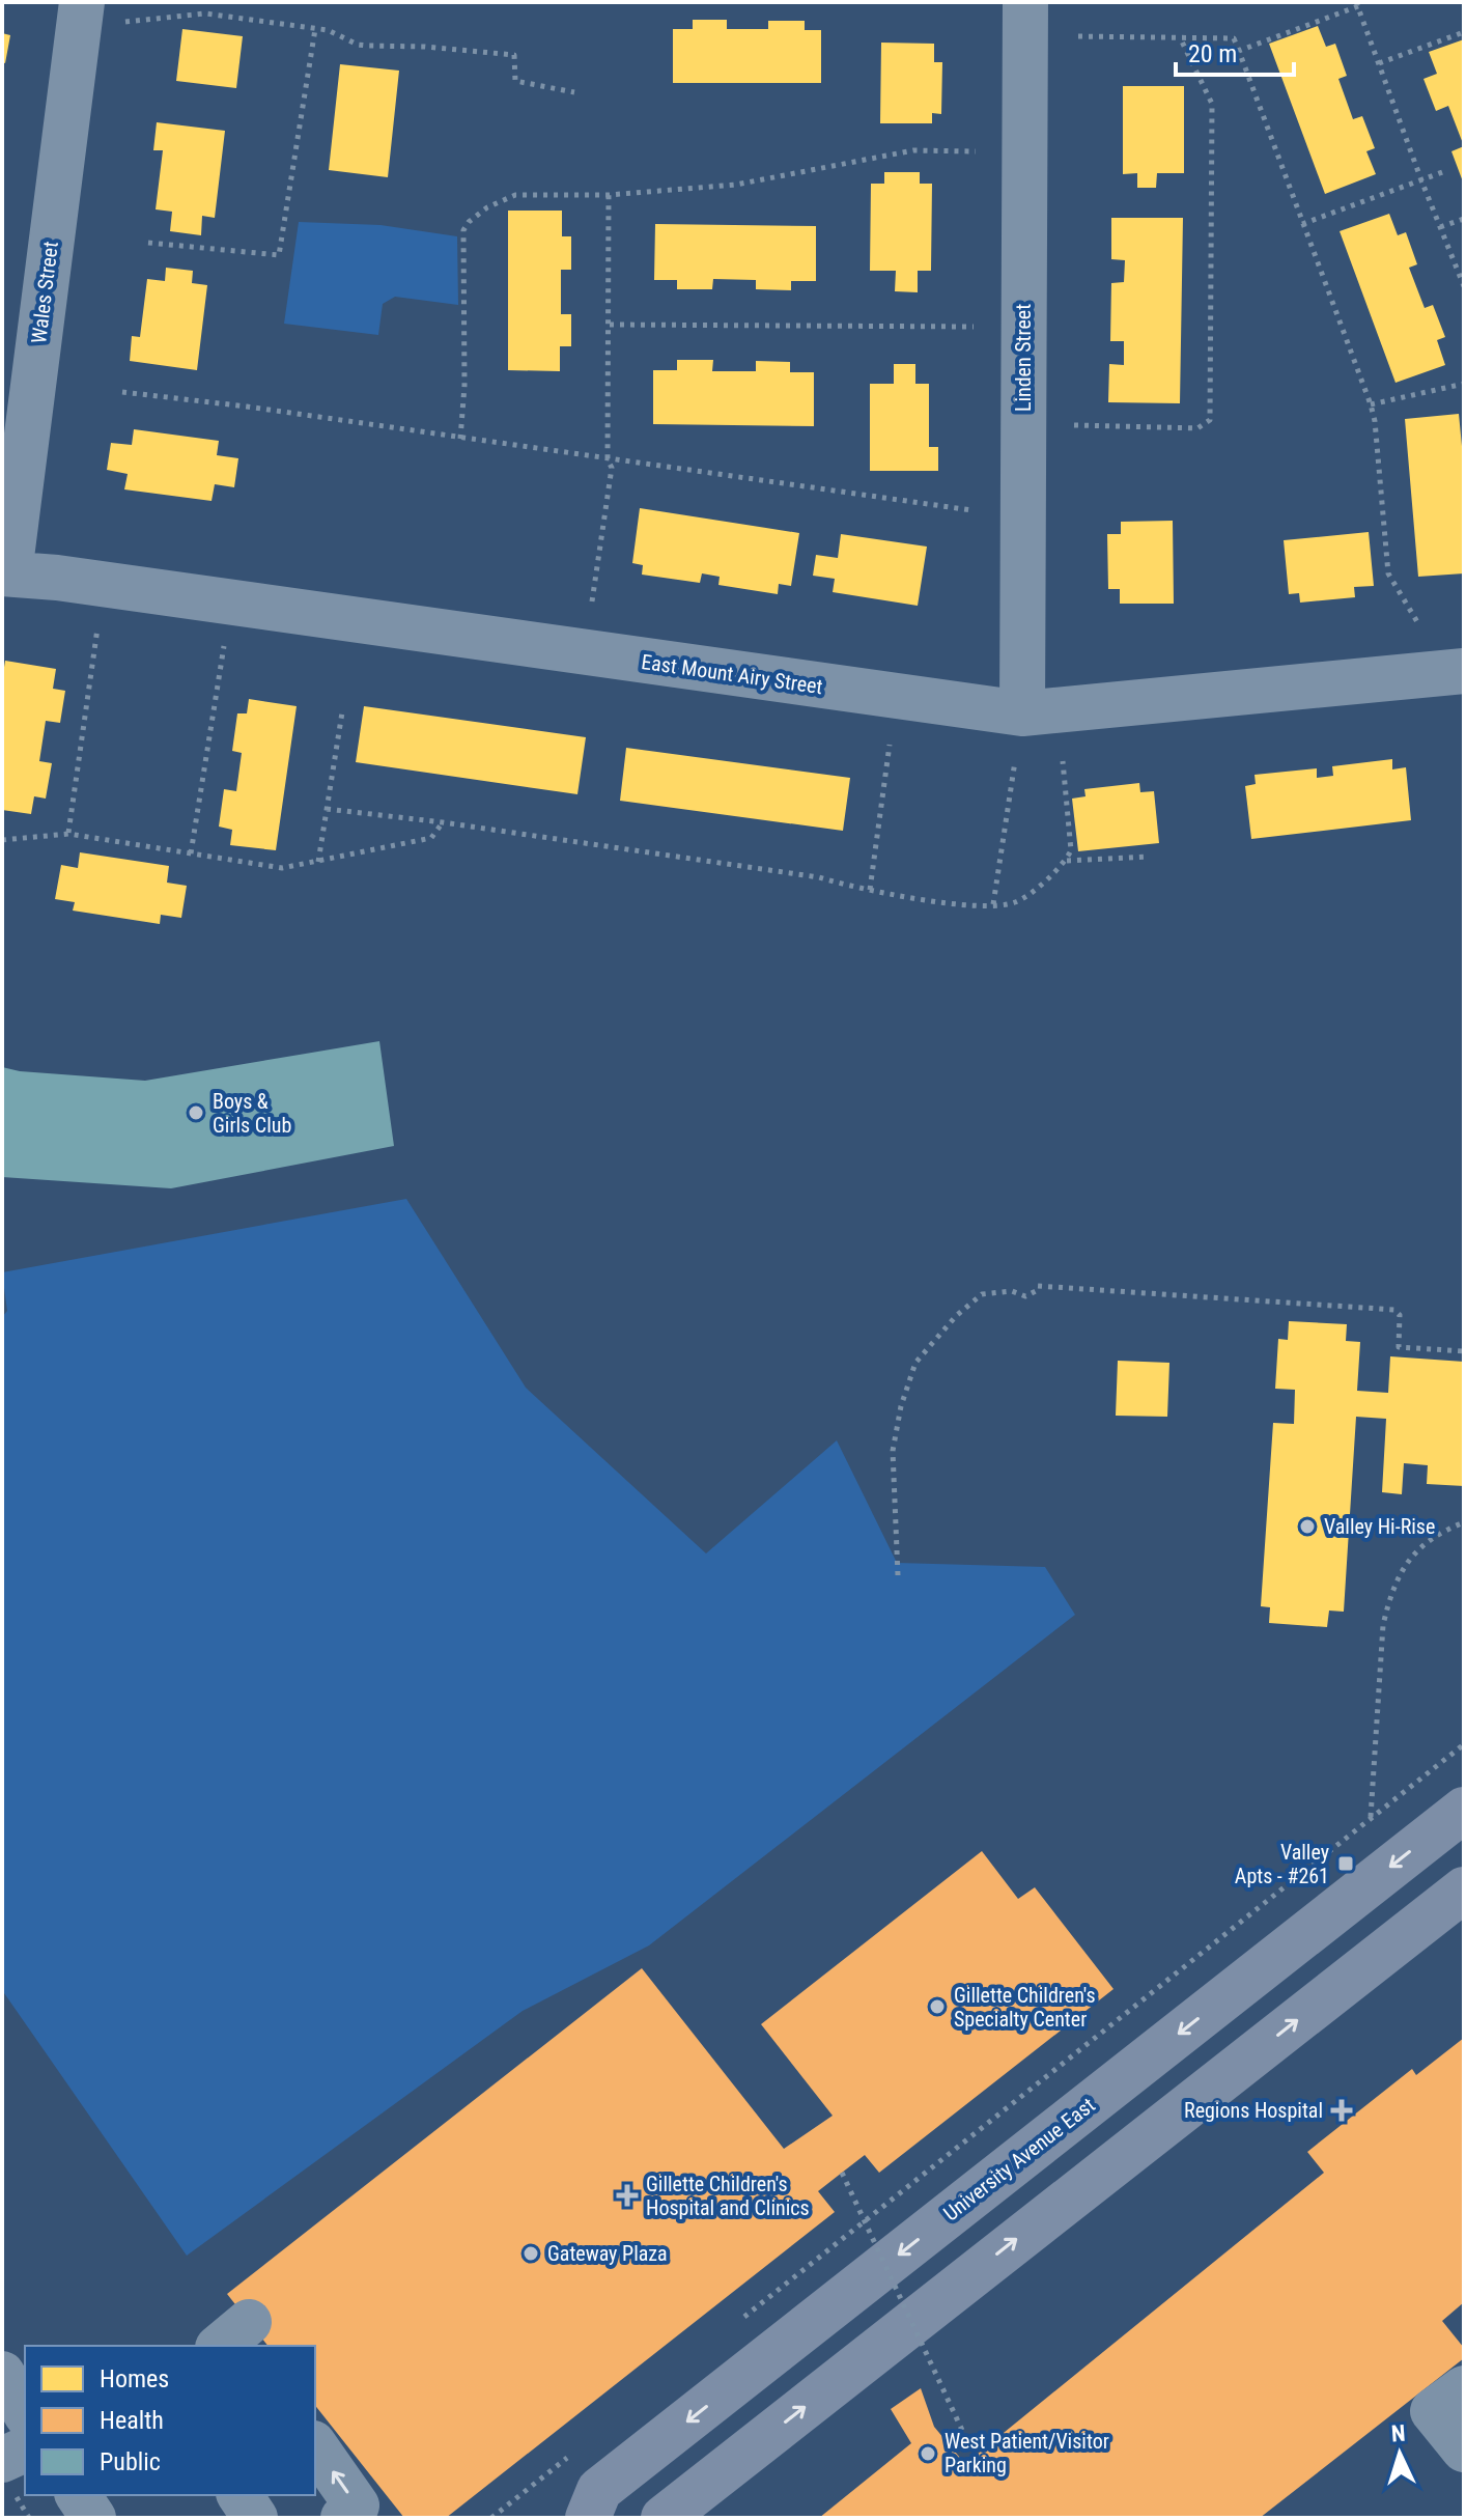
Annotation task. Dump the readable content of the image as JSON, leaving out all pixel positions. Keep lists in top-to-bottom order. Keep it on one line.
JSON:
{"streets":{"main road":["University Avenue East"],"street":["Wales Street","Linden Street","East Mount Airy Street"]},"crossings":[["Wales Street","East Mount Airy Street"],["Linden Street","East Mount Airy Street"]],"places":{"other":["Boys & Girls Club","Valley Hi-Rise","Gillette Children's Specialty Center","Gateway Plaza","West Patient/Visitor Parking"],"transit":["Valley Apts - #261"],"health":["Regions Hospital","Gillette Children's Hospital and Clinics"]},"legend":["Homes","Health","Public"],"scale_bar":"20 m","north":"top"}
